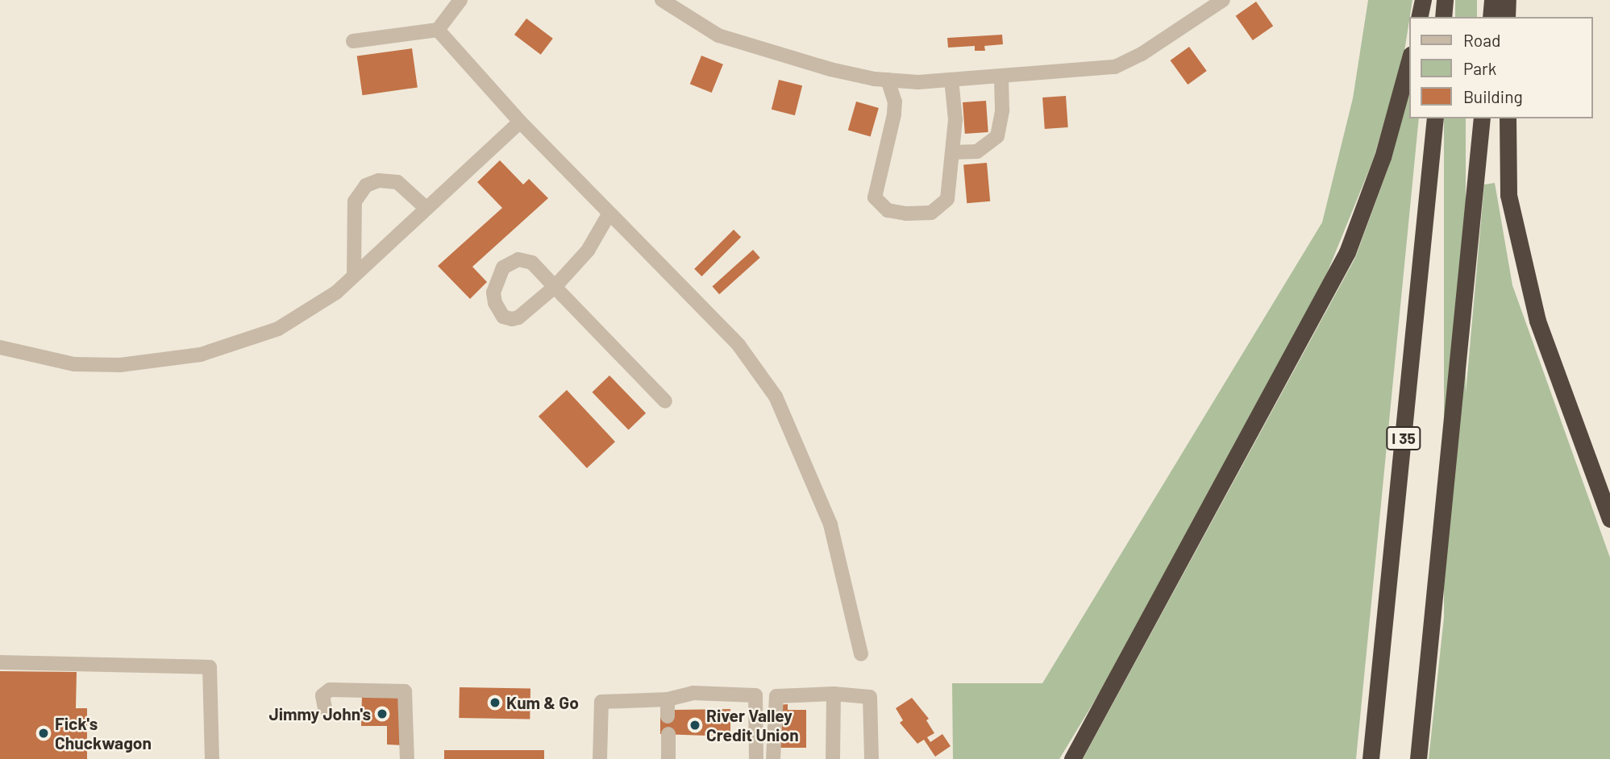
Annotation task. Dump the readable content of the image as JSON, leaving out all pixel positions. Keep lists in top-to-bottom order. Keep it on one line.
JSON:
{"streets":{"highway":["I 35"]},"places":["Kum & Go","Jimmy John's","River Valley Credit Union","Fick's Chuckwagon"],"legend":["Road","Park","Building"]}
